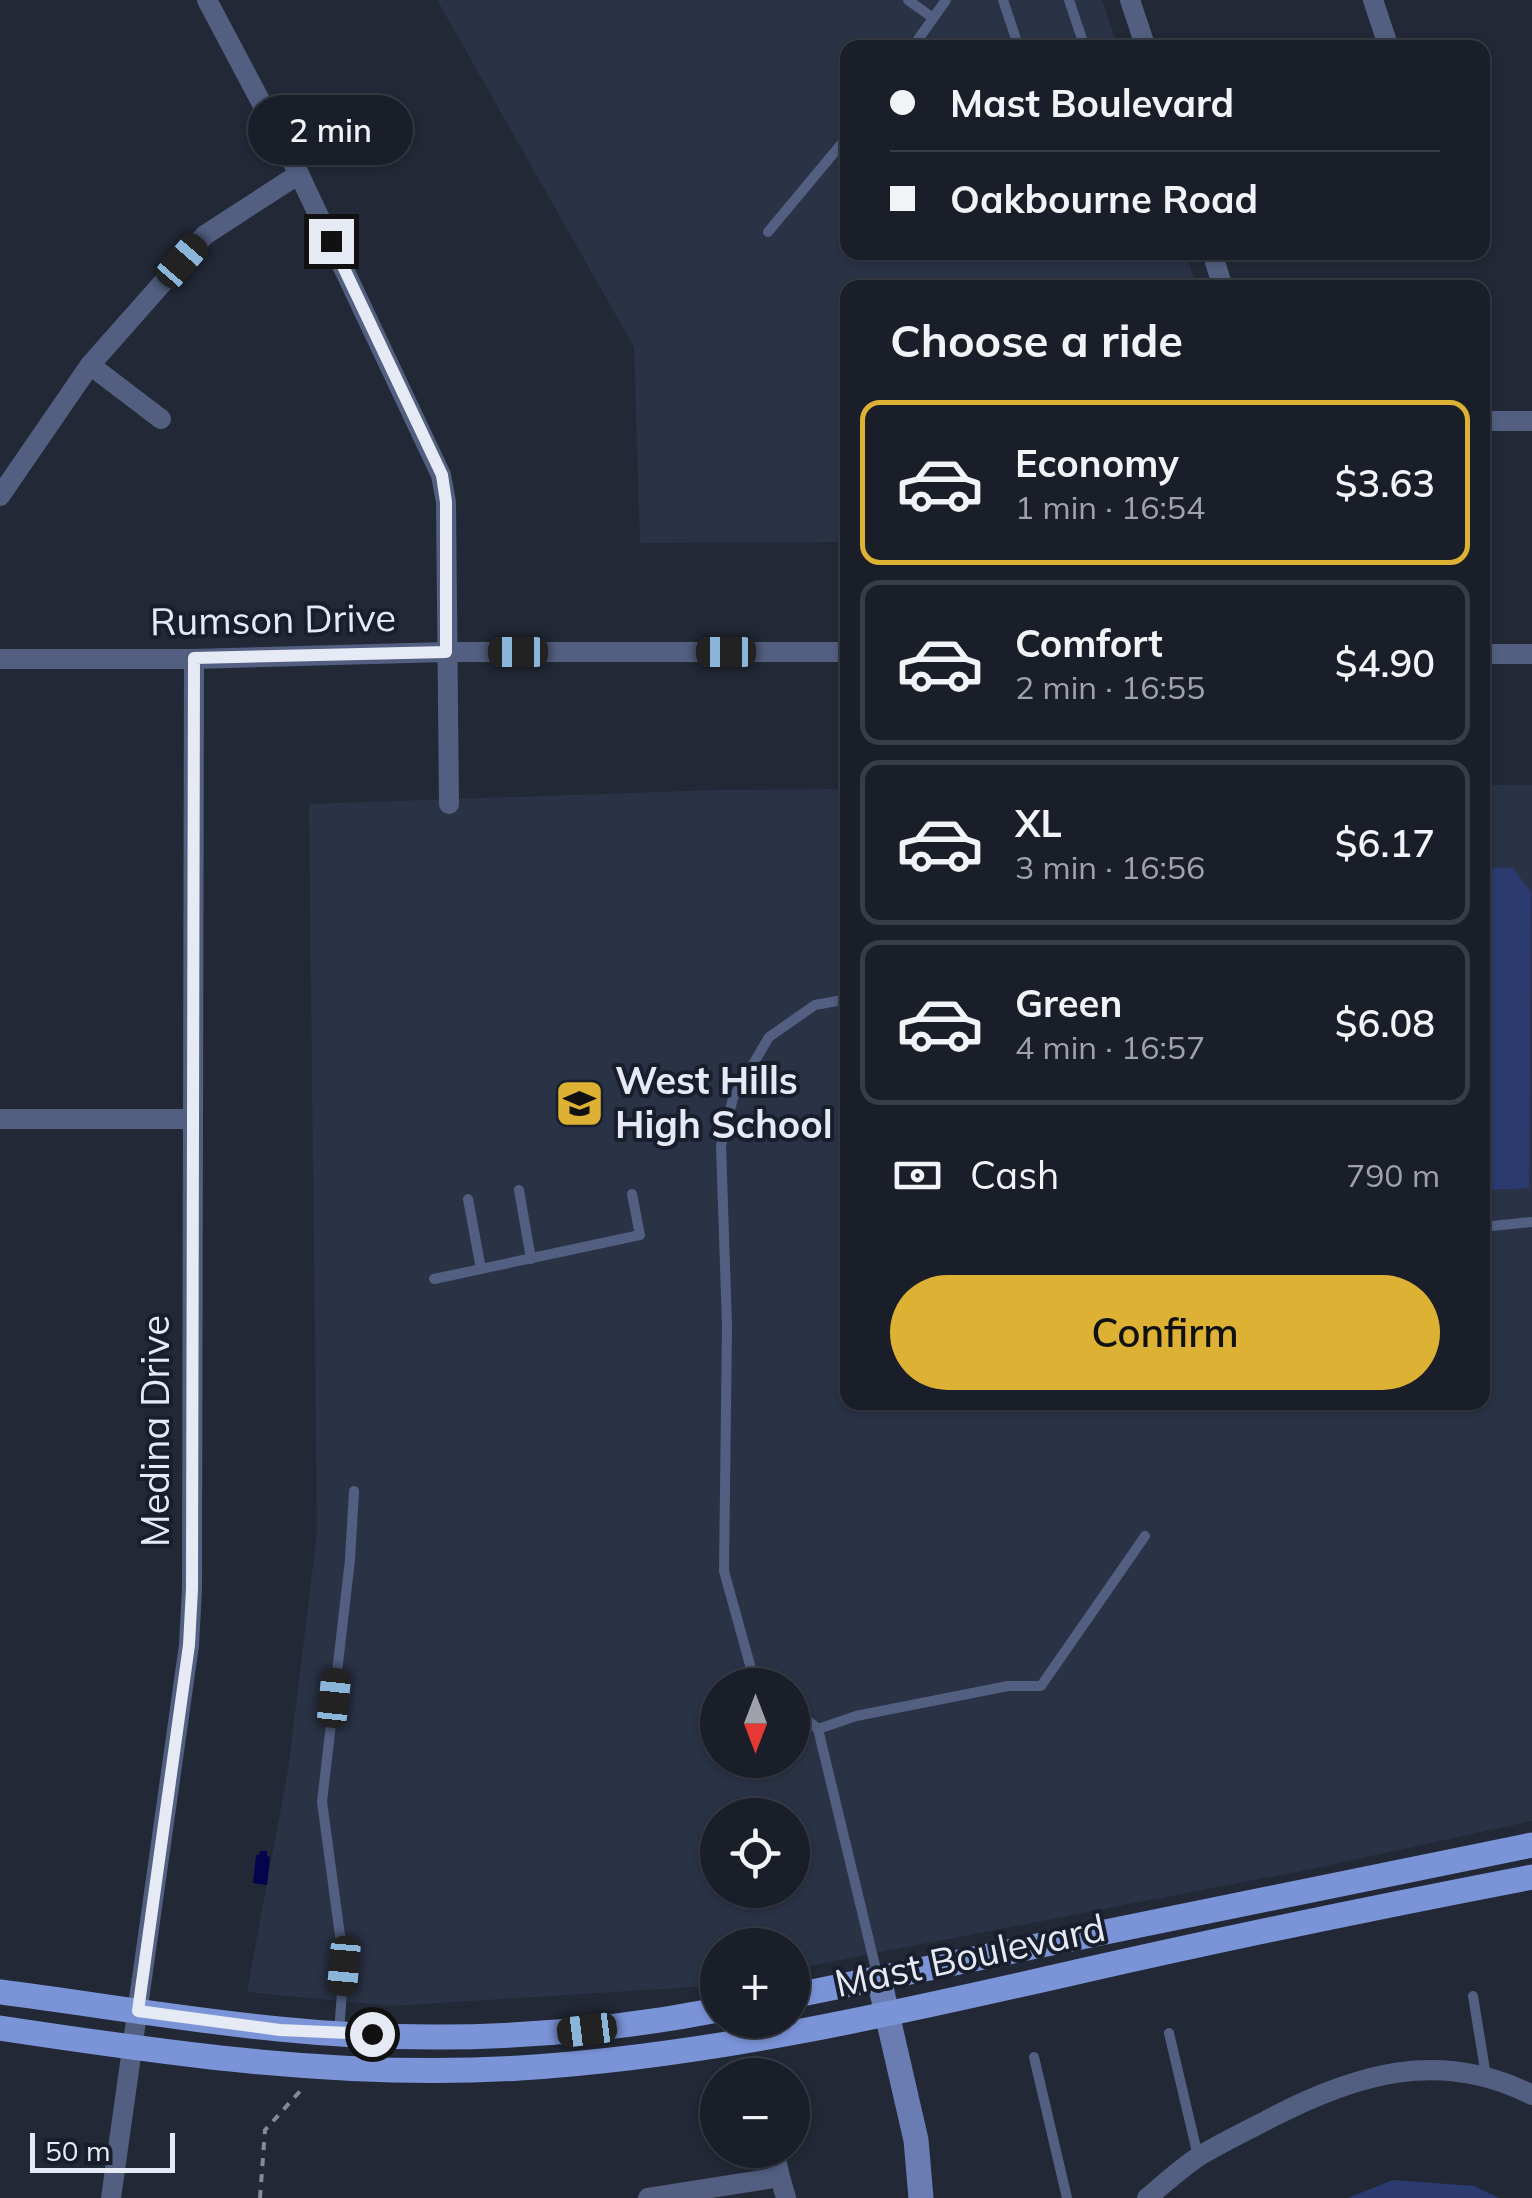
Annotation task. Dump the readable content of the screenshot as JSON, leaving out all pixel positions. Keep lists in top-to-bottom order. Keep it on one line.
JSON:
{"streets":{"main road":["Mast Boulevard"],"street":["Rumson Drive","Medina Drive"]},"crossings":[["Rumson Drive","Medina Drive"],["Medina Drive","Mast Boulevard"]],"places":{"school or university":["West Hills High School"]},"scale_bar":"50 m","north":"bottom","page":{"banner":["Mast Boulevard","Oakbourne Road"],"bubble":"2 min","heading":"Choose a ride","list":[{"name":"Economy","note":"1 min · 16:54","value":"$3.63"},{"name":"Comfort","note":"2 min · 16:55","value":"$4.90"},{"name":"XL","note":"3 min · 16:56","value":"$6.17"},{"name":"Green","note":"4 min · 16:57","value":"$6.08"}],"pay":["Cash","790 m"],"buttons":"Confirm","map_buttons":["+","−"],"scale":"50 m"}}
